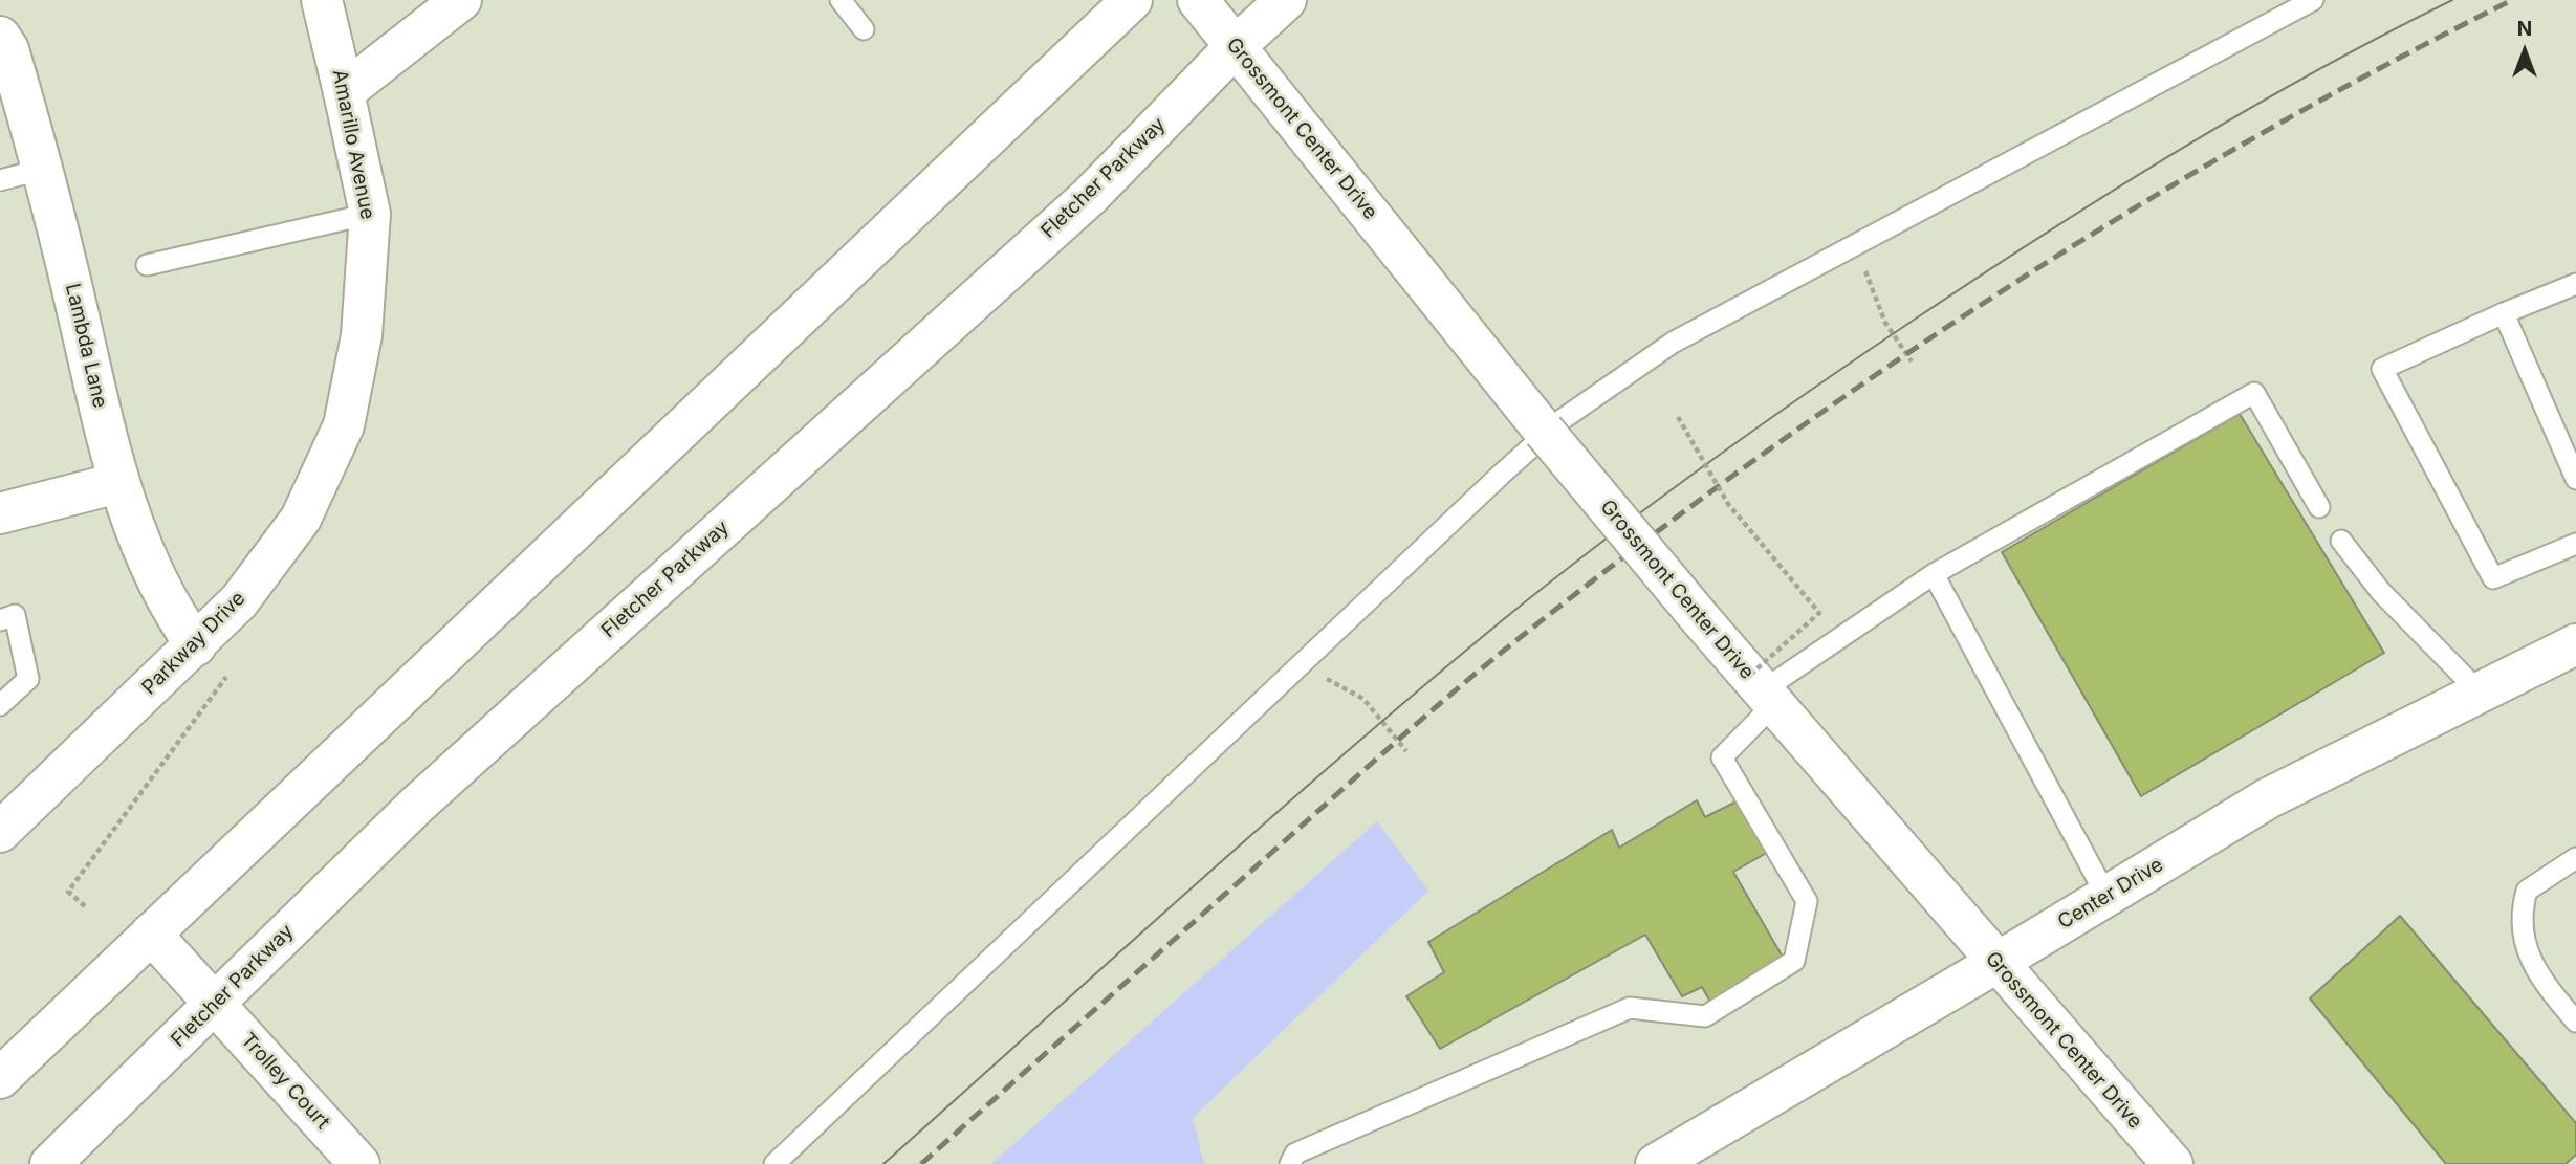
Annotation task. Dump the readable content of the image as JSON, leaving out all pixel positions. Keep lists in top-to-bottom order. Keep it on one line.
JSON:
{"streets":{"main road":["Grossmont Center Drive","Amarillo Avenue","Fletcher Parkway","Lambda Lane","Parkway Drive","Center Drive","Trolley Court"]},"crossings":[["Grossmont Center Drive","Fletcher Parkway"],["Grossmont Center Drive","Center Drive"],["Amarillo Avenue","Parkway Drive"],["Fletcher Parkway","Trolley Court"],["Lambda Lane","Parkway Drive"]],"north":"top"}
